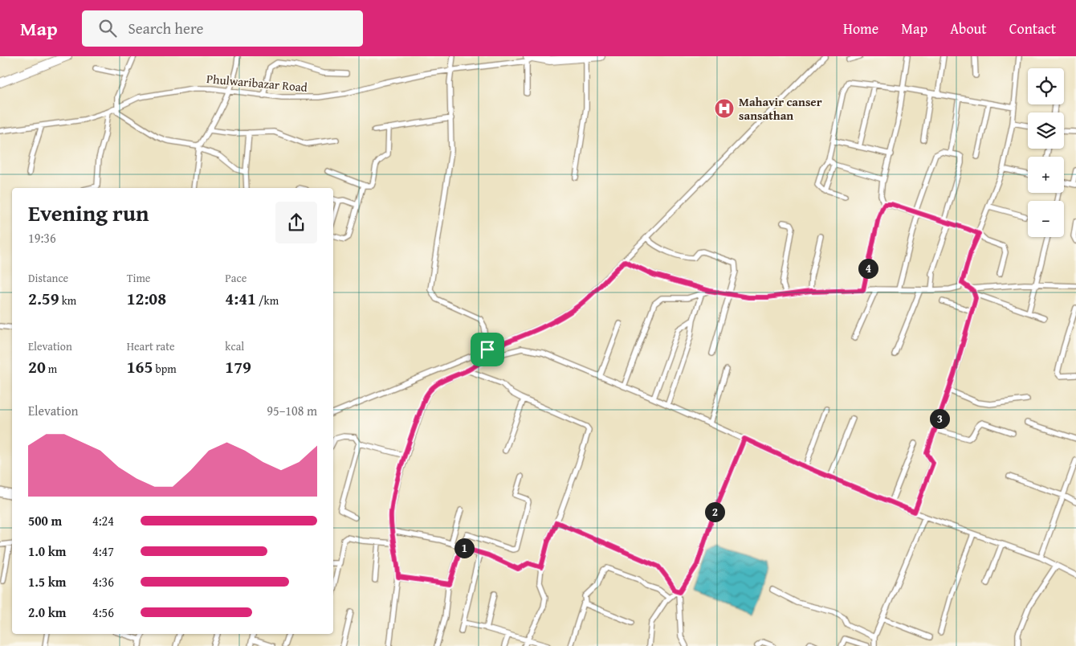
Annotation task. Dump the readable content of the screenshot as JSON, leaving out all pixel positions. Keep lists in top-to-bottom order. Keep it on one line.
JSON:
{"streets":{"street":["Phulwaribazar Road"]},"places":{"hospital":["Mahavir canser sansathan"]},"page":{"header":"Map","search":"Search here","nav":["Home","Map","About","Contact"],"map_buttons":["+","−"],"heading":["Evening run","19:36"],"stats":[["Distance","2.59 km"],["Time","12:08"],["Pace","4:41 /km"],["Elevation","20 m"],["Heart rate","165 bpm"],["kcal","179"]],"pins":["4","3","2","1"],"chart":["Elevation","95–108 m"],"list":[{"name":"500 m","note":"4:24"},{"name":"1.0 km","note":"4:47"},{"name":"1.5 km","note":"4:36"},{"name":"2.0 km","note":"4:56"}]}}
